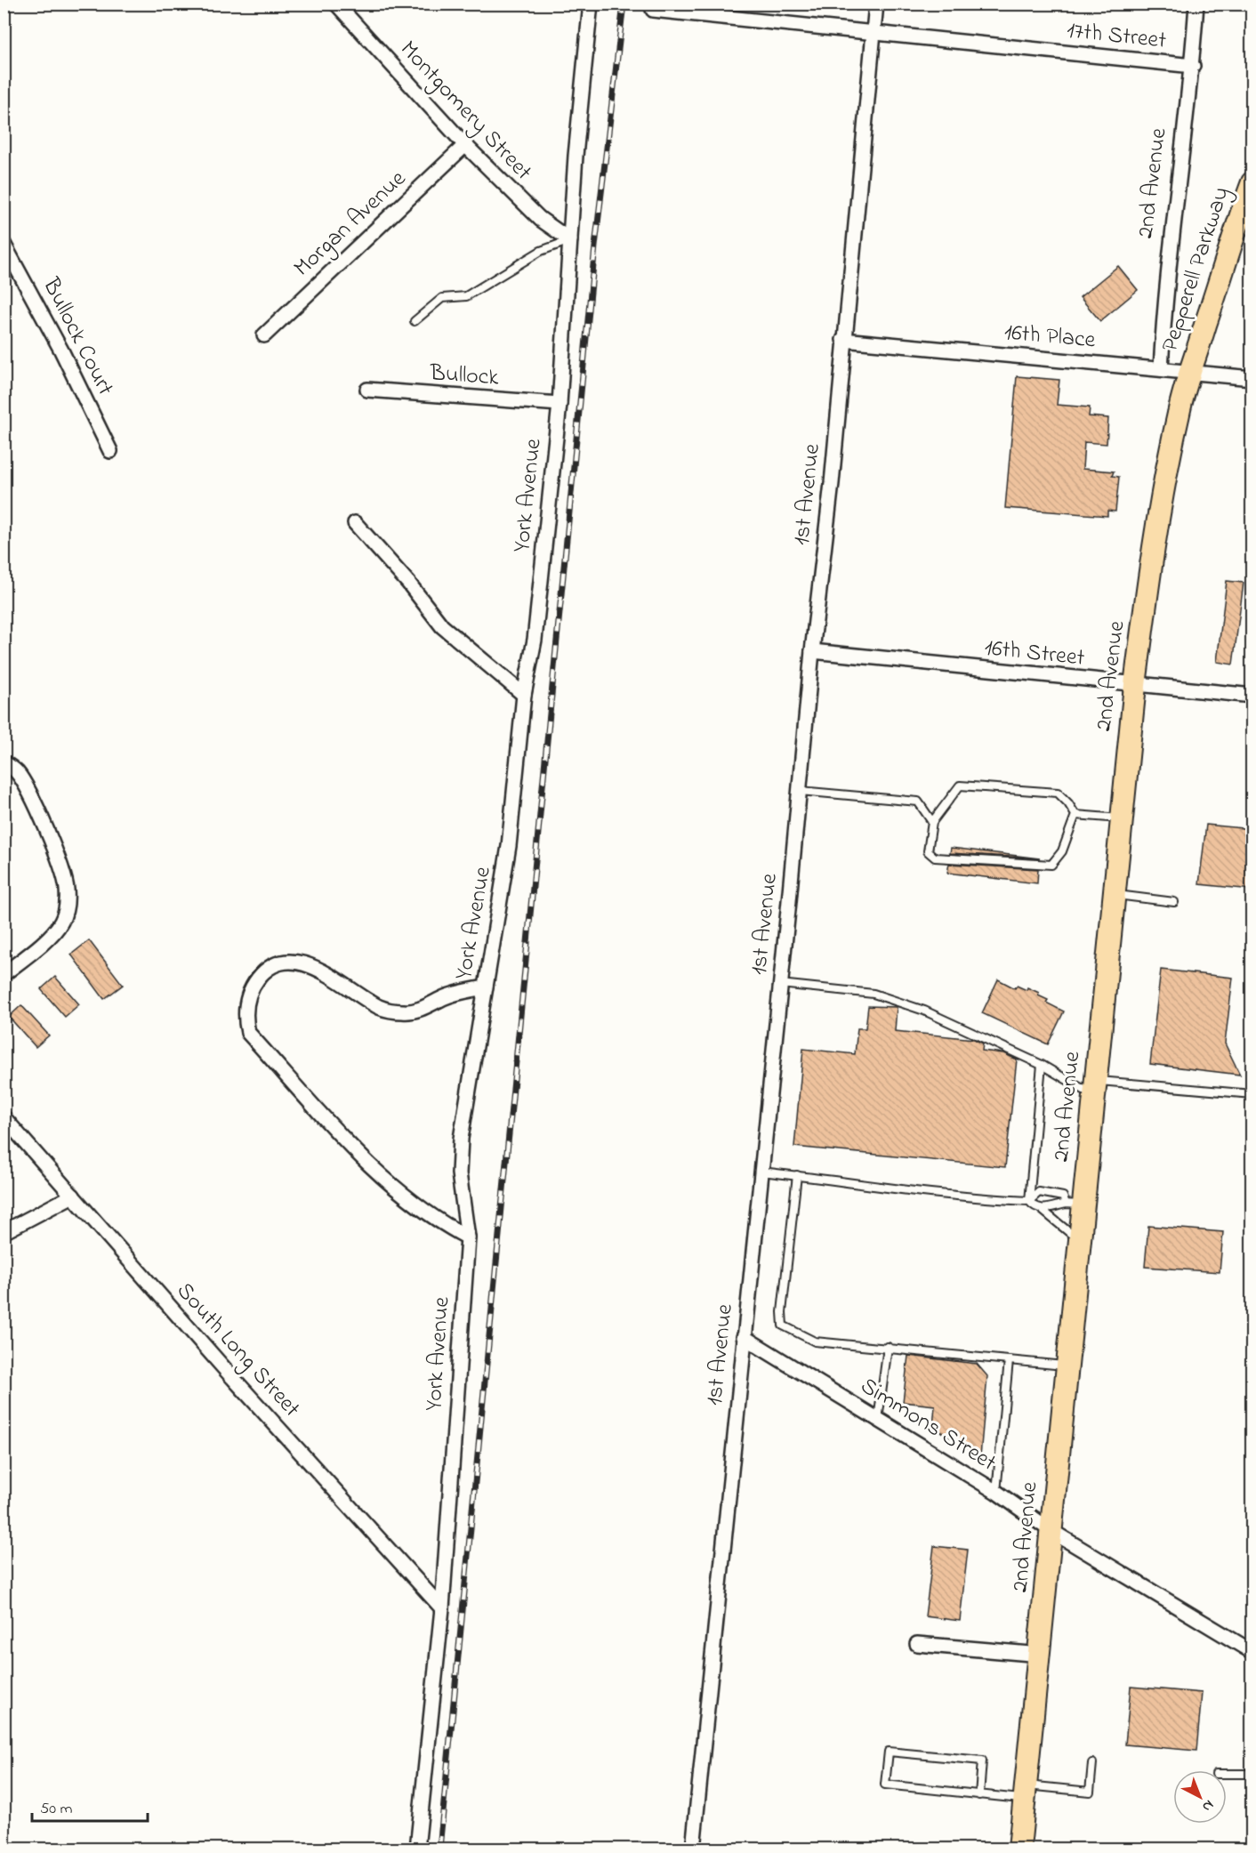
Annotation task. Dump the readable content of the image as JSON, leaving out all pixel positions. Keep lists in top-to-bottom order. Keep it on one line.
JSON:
{"streets":{"main road":["2nd Avenue","Pepperell Parkway"],"street":["17th Street","Montgomery Street","Morgan Avenue","Bullock Court","16th Place","Bullock","1st Avenue","York Avenue","16th Street","South Long Street","Simmons Street"]},"crossings":[["17th Street","2nd Avenue"],["17th Street","1st Avenue"],["Montgomery Street","Morgan Avenue"],["Montgomery Street","York Avenue"],["2nd Avenue","Pepperell Parkway"],["2nd Avenue","16th Place"],["2nd Avenue","16th Street"],["2nd Avenue","Simmons Street"],["Pepperell Parkway","16th Place"],["16th Place","1st Avenue"],["Bullock","York Avenue"],["1st Avenue","16th Street"],["1st Avenue","Simmons Street"],["York Avenue","South Long Street"]],"scale_bar":"50 m","north":"bottom right"}
